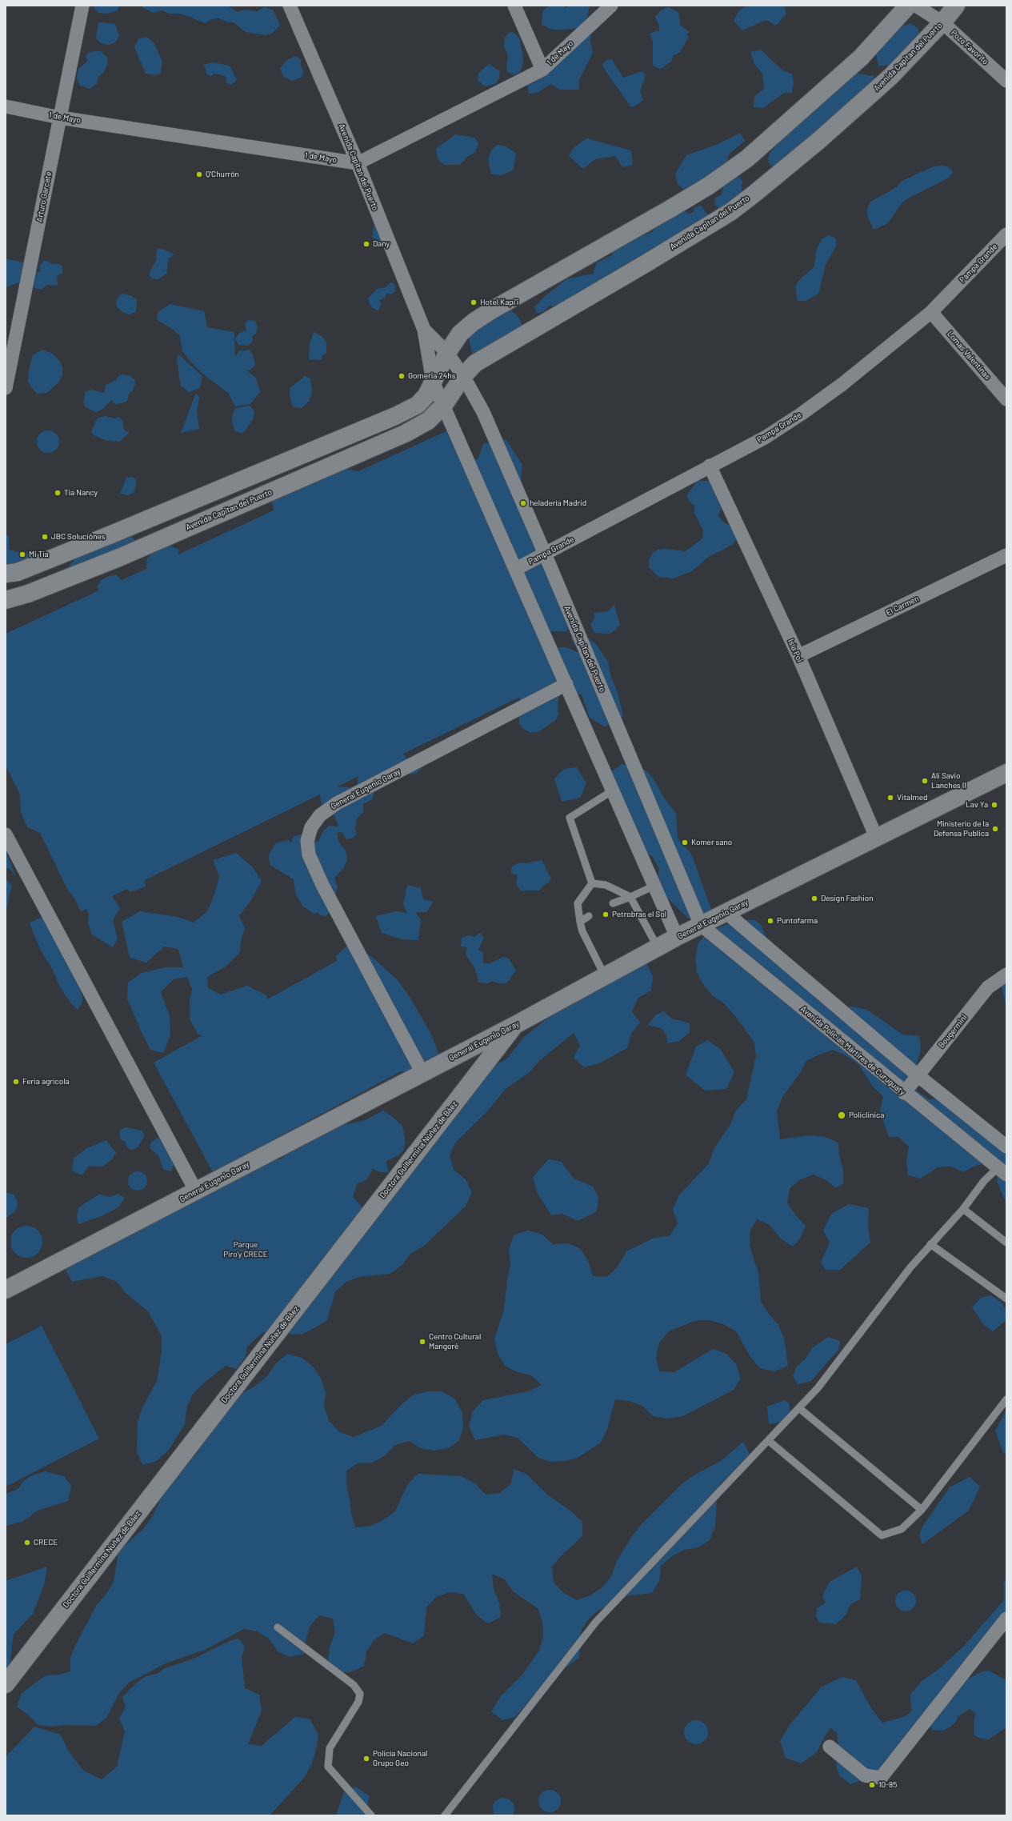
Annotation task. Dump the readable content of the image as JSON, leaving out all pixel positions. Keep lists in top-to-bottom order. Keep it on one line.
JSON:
{"streets":{"street":["Pozo Favorito","1 de Mayo","Avenida Capitan del Puerto","Arturo Garcete","Pampa Grande","Lomas Valentinas","El Carmen","Isla Poi","General Eugenio Garay","Bougermini","Avenida Policías Mártires de Curuguaty","Doctora Guillermina Núñez de Báez"]},"crossings":[["Pozo Favorito","Avenida Capitan del Puerto"],["1 de Mayo","Avenida Capitan del Puerto"],["1 de Mayo","Arturo Garcete"],["Avenida Capitan del Puerto","Pampa Grande"],["Avenida Capitan del Puerto","General Eugenio Garay"],["Avenida Capitan del Puerto","Avenida Policías Mártires de Curuguaty"],["Pampa Grande","Lomas Valentinas"],["Pampa Grande","Isla Poi"],["El Carmen","Isla Poi"],["Isla Poi","General Eugenio Garay"],["General Eugenio Garay","Avenida Policías Mártires de Curuguaty"],["General Eugenio Garay","Doctora Guillermina Núñez de Báez"],["Bougermini","Avenida Policías Mártires de Curuguaty"]],"parks":["Parque Piro'y CRECE"],"places":["Q'Churrón","Dany","Hotel Kapi'i","Gomeria 24hs","Tia Nancy","heladería Madrid","JBC Soluciónes","Mi Tía","Ali Savio Lanches II","Vitalmed","Lav Ya","Ministerio de la Defensa Publica","Komer sano","Design Fashion","Petrobras el Sol","Puntofarma","Feria agricola","Policlinica","Centro Cultural Mangoré","CRECE","Policía Nacional Grupo Geo","10-85"]}
